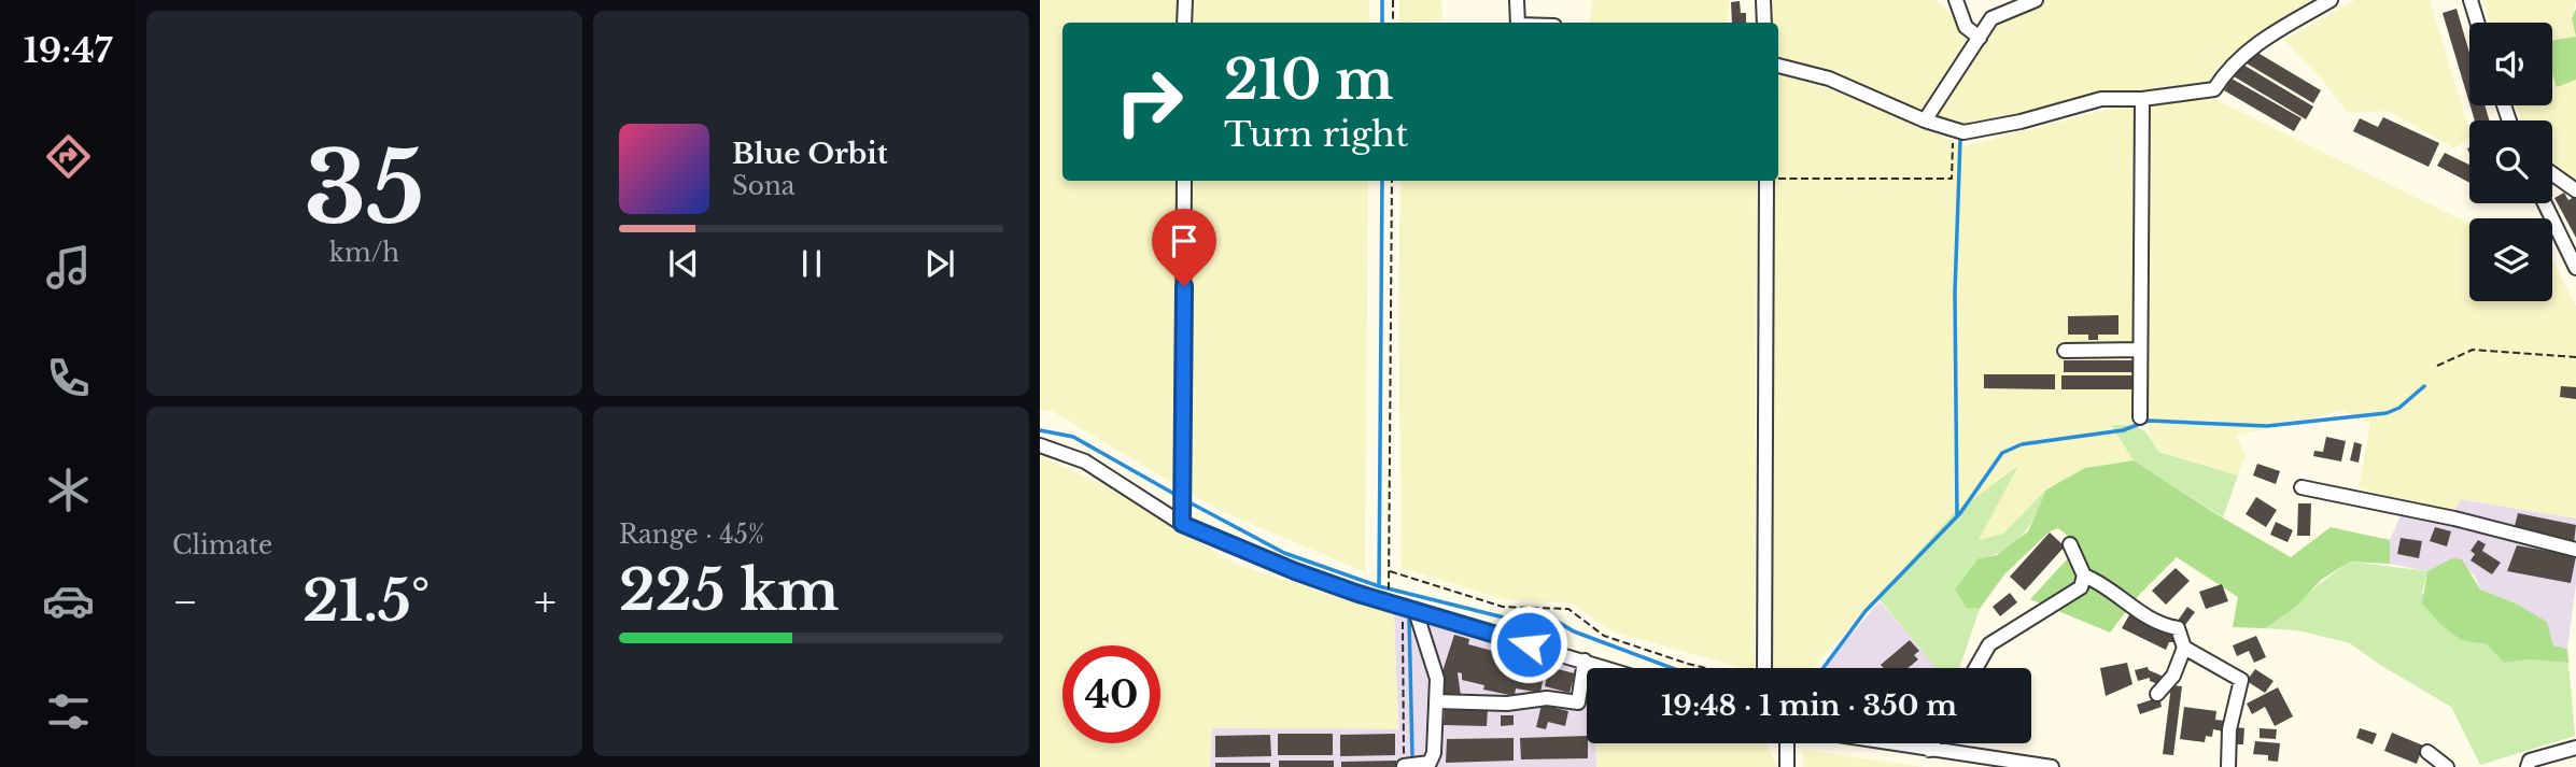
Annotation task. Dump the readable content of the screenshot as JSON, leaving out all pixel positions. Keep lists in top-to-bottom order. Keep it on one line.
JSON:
{"page":{"tabs":"19:47","tile":[["35","km/h"],"Climate",["Range · 45%","225 km"]],"turn":["210 m","Turn right"],"song":["Blue Orbit","Sona"],"heat":["−","21.5°","+"],"limit":"40","trip":"19:48 · 1 min · 350 m"}}
